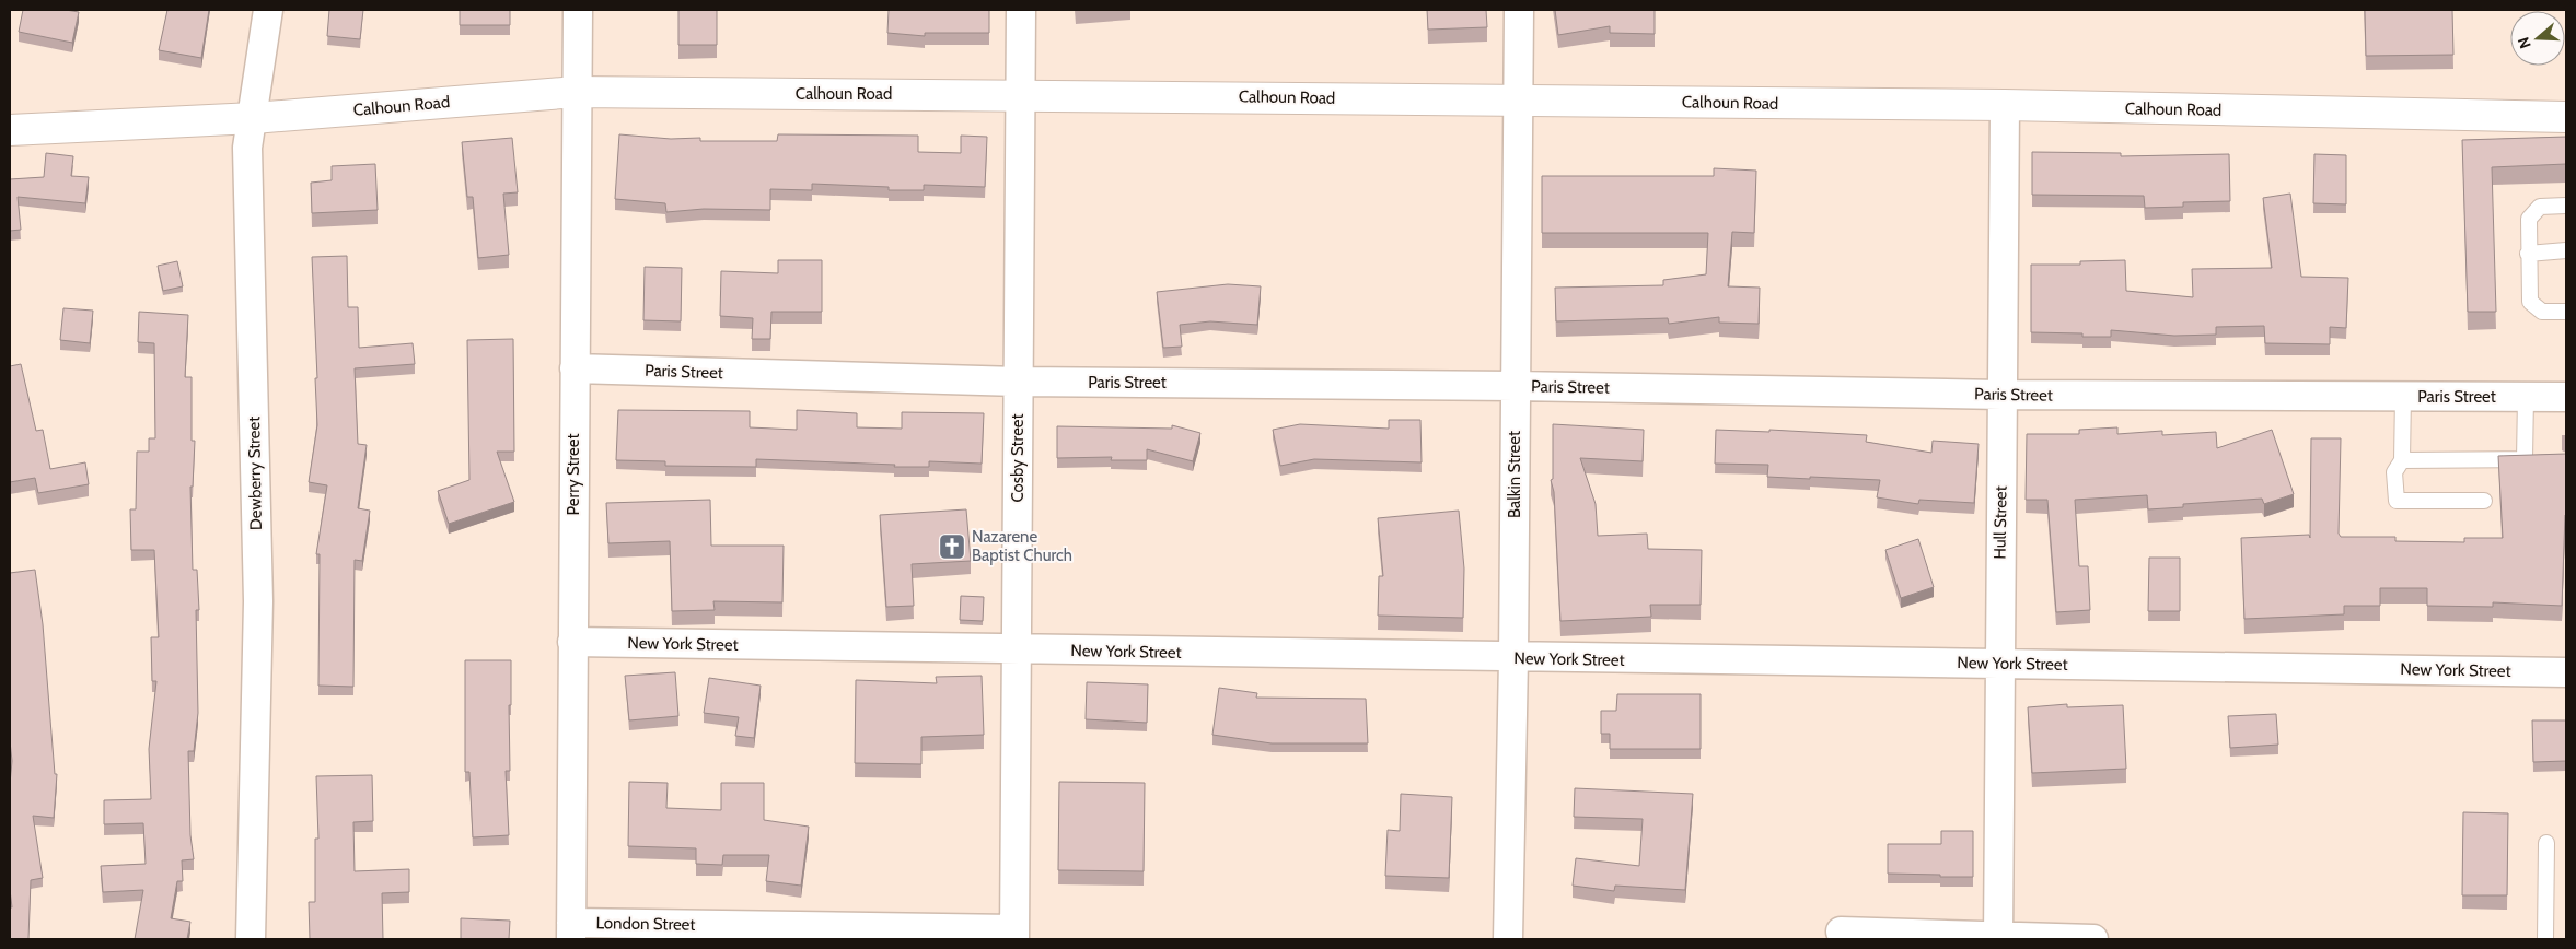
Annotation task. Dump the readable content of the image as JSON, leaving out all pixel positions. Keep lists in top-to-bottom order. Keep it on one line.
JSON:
{"streets":{"street":["Calhoun Road","Paris Street","Cosby Street","Dewberry Street","Perry Street","Balkin Street","Hull Street","New York Street","London Street"]},"crossings":[["Calhoun Road","Cosby Street"],["Calhoun Road","Dewberry Street"],["Calhoun Road","Perry Street"],["Calhoun Road","Balkin Street"],["Calhoun Road","Hull Street"],["Paris Street","Cosby Street"],["Paris Street","Perry Street"],["Paris Street","Balkin Street"],["Paris Street","Hull Street"],["Cosby Street","New York Street"],["Cosby Street","London Street"],["Perry Street","New York Street"],["Perry Street","London Street"],["Balkin Street","New York Street"],["Hull Street","New York Street"]],"places":{"church":["Nazarene Baptist Church"]},"north":"left"}
